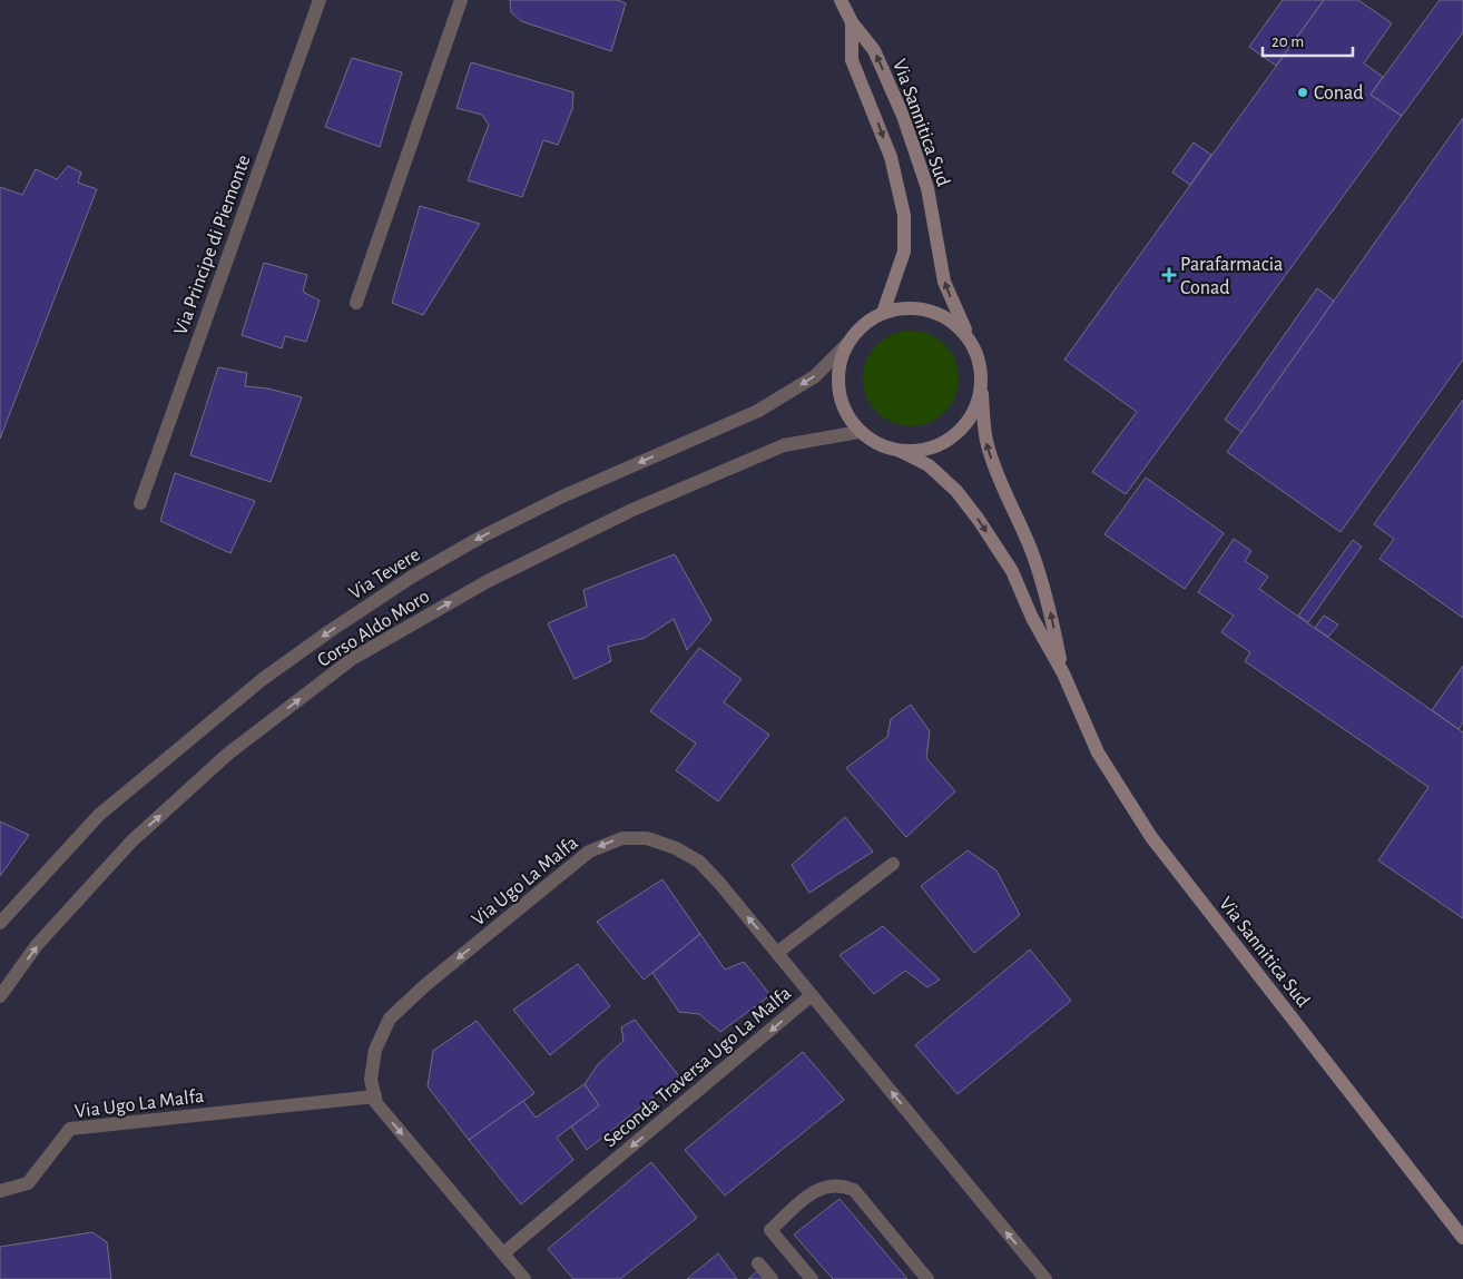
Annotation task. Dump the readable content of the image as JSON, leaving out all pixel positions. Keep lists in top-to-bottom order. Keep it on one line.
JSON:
{"streets":{"main road":["Via Sannitica Sud"],"street":["Via Principe di Piemonte","Via Tevere","Corso Aldo Moro","Via Ugo La Malfa","Seconda Traversa Ugo La Malfa"]},"crossings":[["Via Sannitica Sud","Via Tevere"],["Via Sannitica Sud","Corso Aldo Moro"],["Via Tevere","Corso Aldo Moro"],["Via Ugo La Malfa","Seconda Traversa Ugo La Malfa"]],"one_way":["Via Tevere","Corso Aldo Moro"],"places":{"other":["Conad"],"health":["Parafarmacia Conad"]},"scale_bar":"20 m"}
